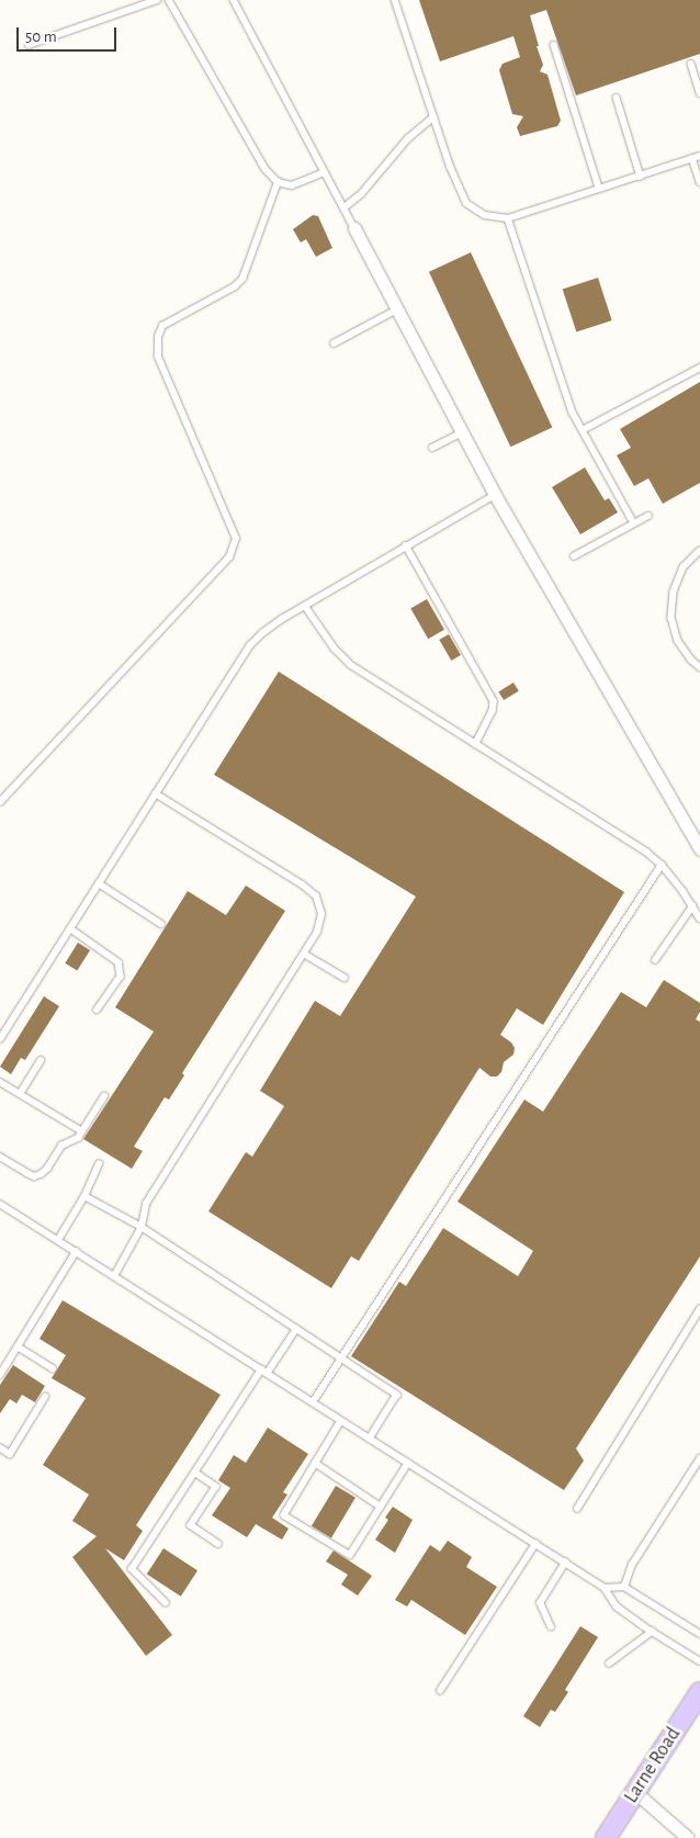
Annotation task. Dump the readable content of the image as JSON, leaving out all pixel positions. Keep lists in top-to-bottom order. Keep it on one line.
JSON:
{"streets":{"main road":["Larne Road"]},"scale_bar":"50 m"}
